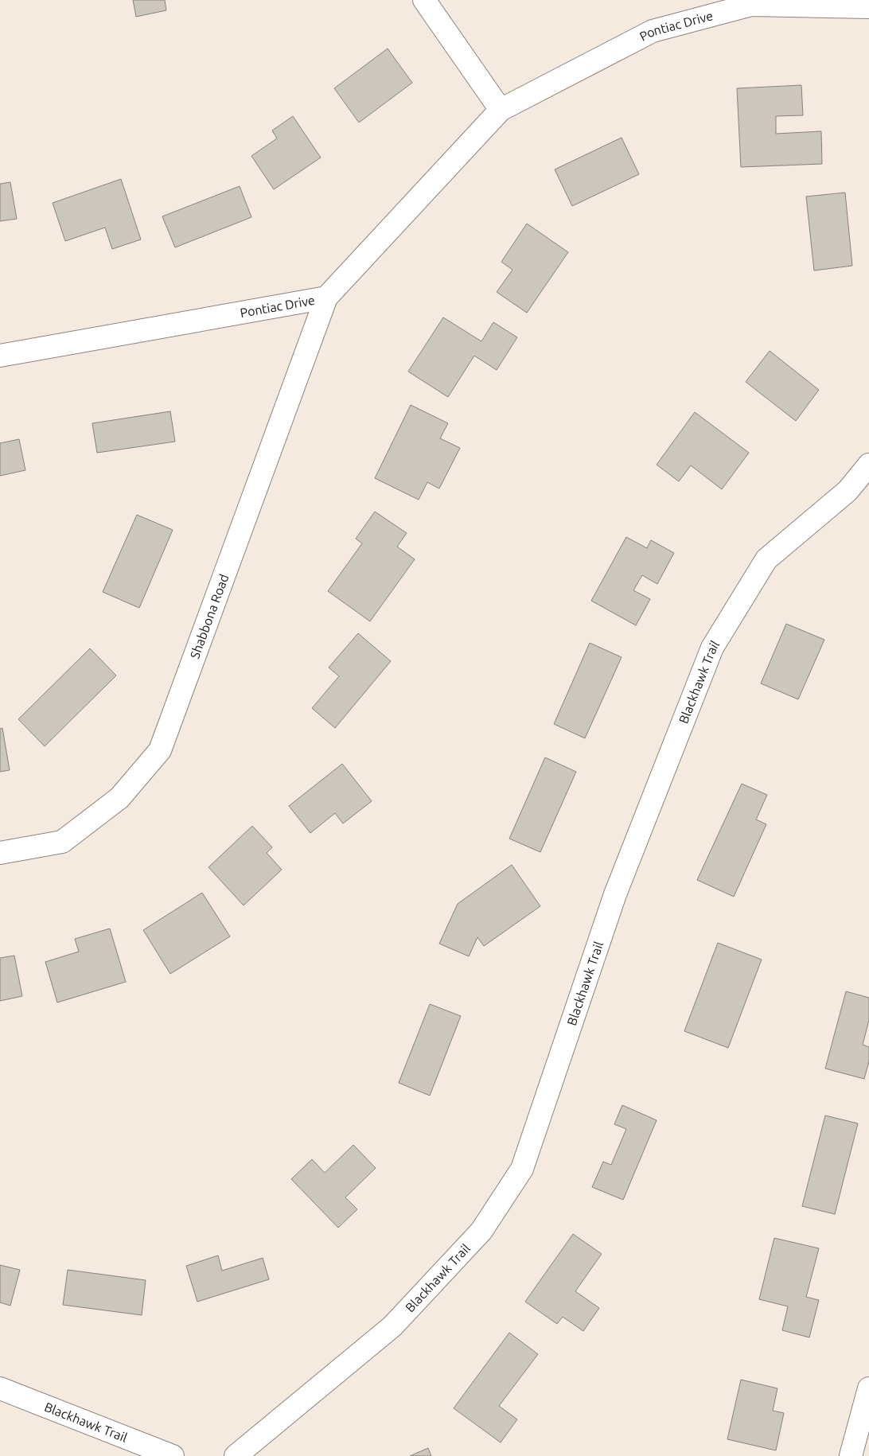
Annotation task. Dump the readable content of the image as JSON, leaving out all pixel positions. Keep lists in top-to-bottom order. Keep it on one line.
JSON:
{"streets":{"street":["Pontiac Drive","Shabbona Road","Blackhawk Trail"]},"crossings":[["Pontiac Drive","Shabbona Road"]]}
